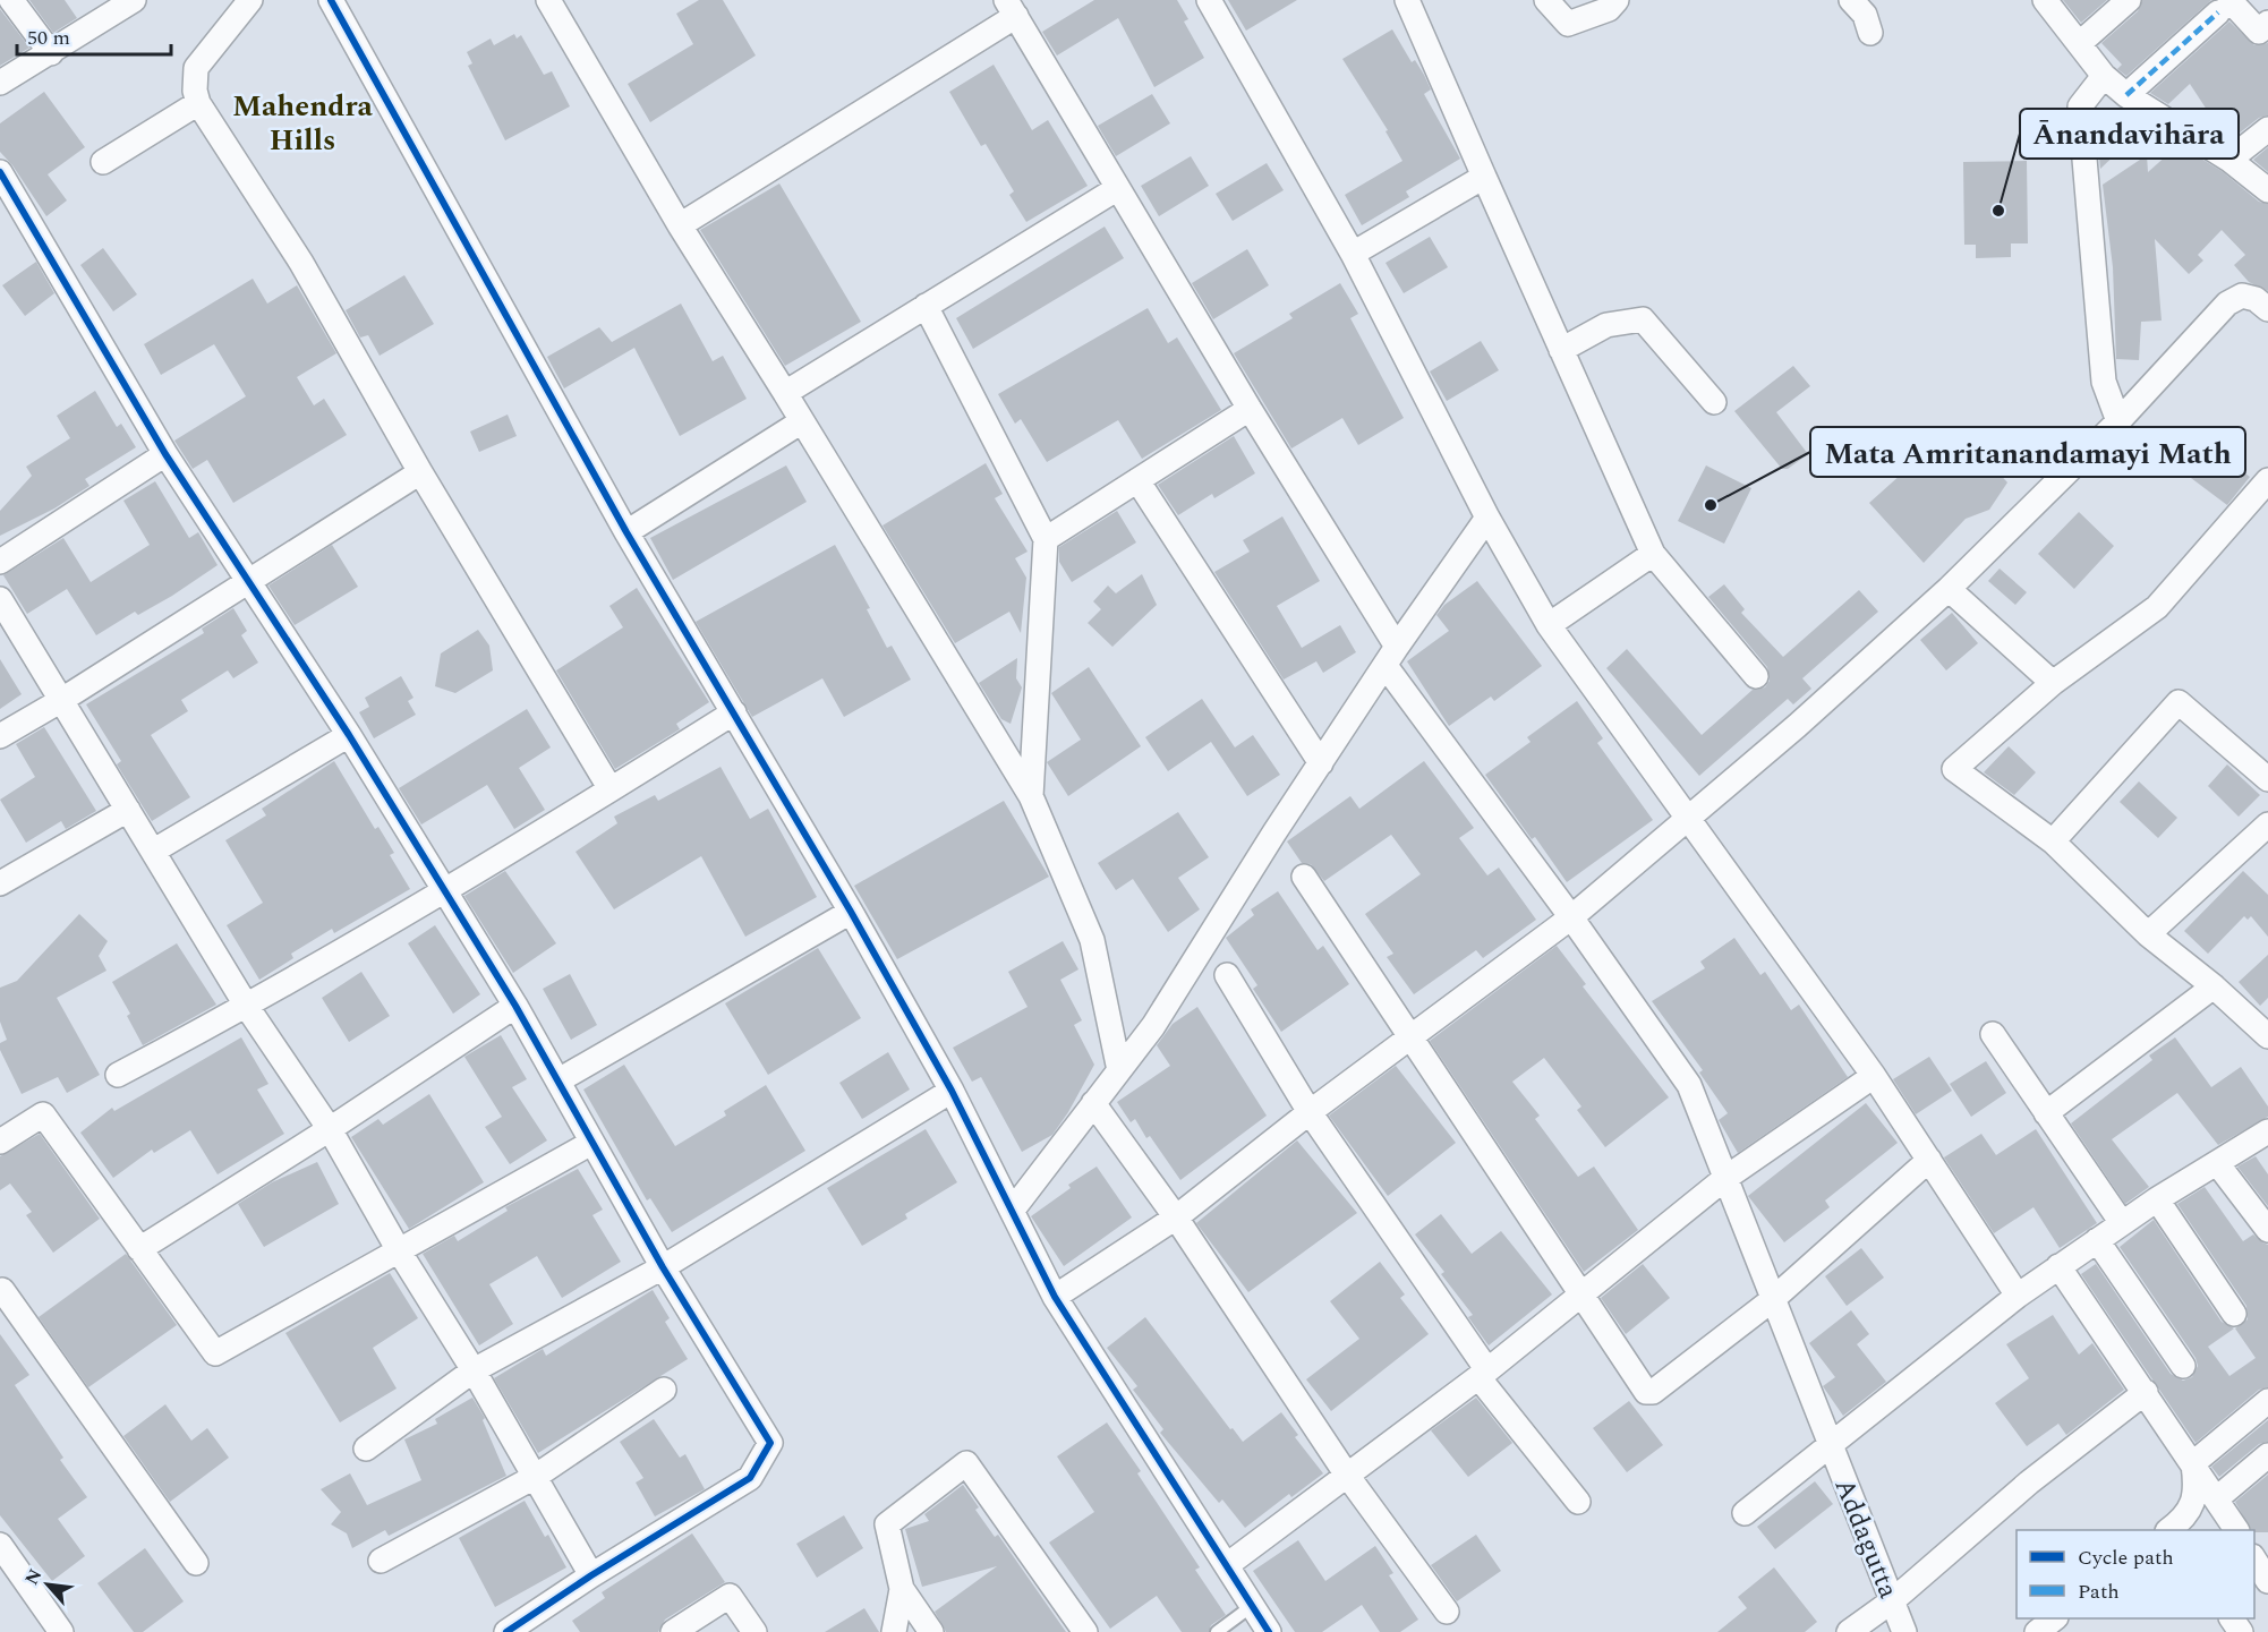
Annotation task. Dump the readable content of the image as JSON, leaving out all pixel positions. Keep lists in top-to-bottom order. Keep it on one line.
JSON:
{"streets":{"street":["Addagutta"]},"districts":["Mahendra Hills"],"places":["Ānandavihāra","Mata Amritanandamayi Math"],"legend":["Cycle path","Path"],"scale_bar":"50 m","north":"top left"}
